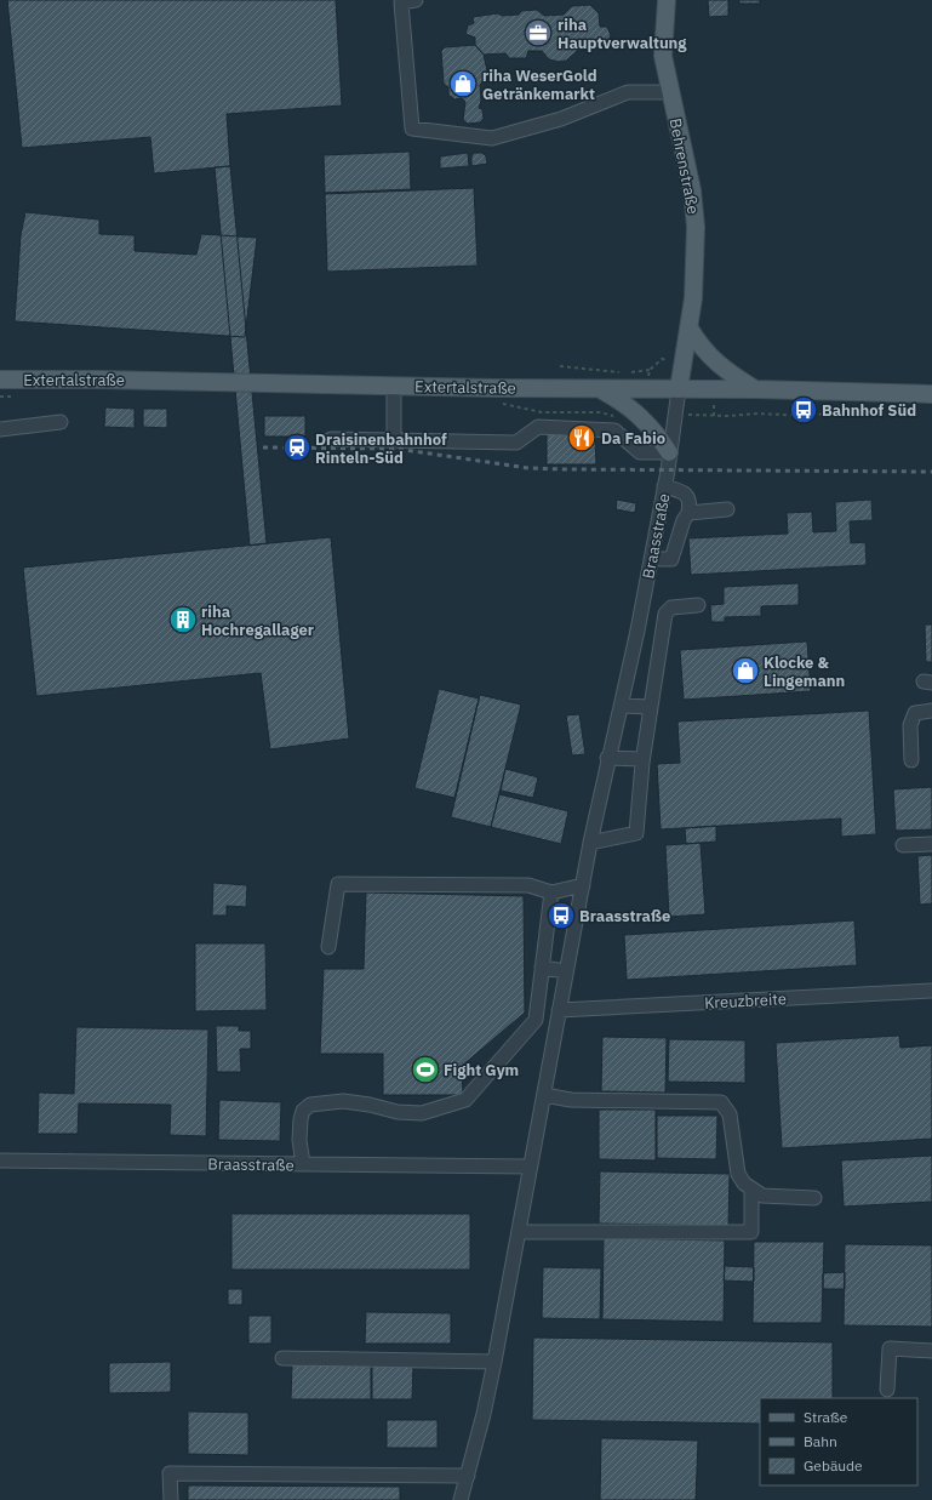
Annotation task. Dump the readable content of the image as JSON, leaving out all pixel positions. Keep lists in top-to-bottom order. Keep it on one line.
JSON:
{"streets":{"main road":["Behrenstraße","Extertalstraße"],"street":["Braasstraße","Kreuzbreite"]},"crossings":[["Behrenstraße","Extertalstraße"],["Behrenstraße","Braasstraße"],["Extertalstraße","Braasstraße"],["Braasstraße","Kreuzbreite"]],"places":{"office":["riha Hauptverwaltung"],"shop":["riha WeserGold Getränkemarkt","Klocke & Lingemann"],"bus stop":["Bahnhof Süd","Braasstraße"],"restaurant":["Da Fabio"],"station":["Draisinenbahnhof Rinteln-Süd"],"building":["riha Hochregallager"],"sports":["Fight Gym"]},"legend":["Straße","Bahn","Gebäude"]}
